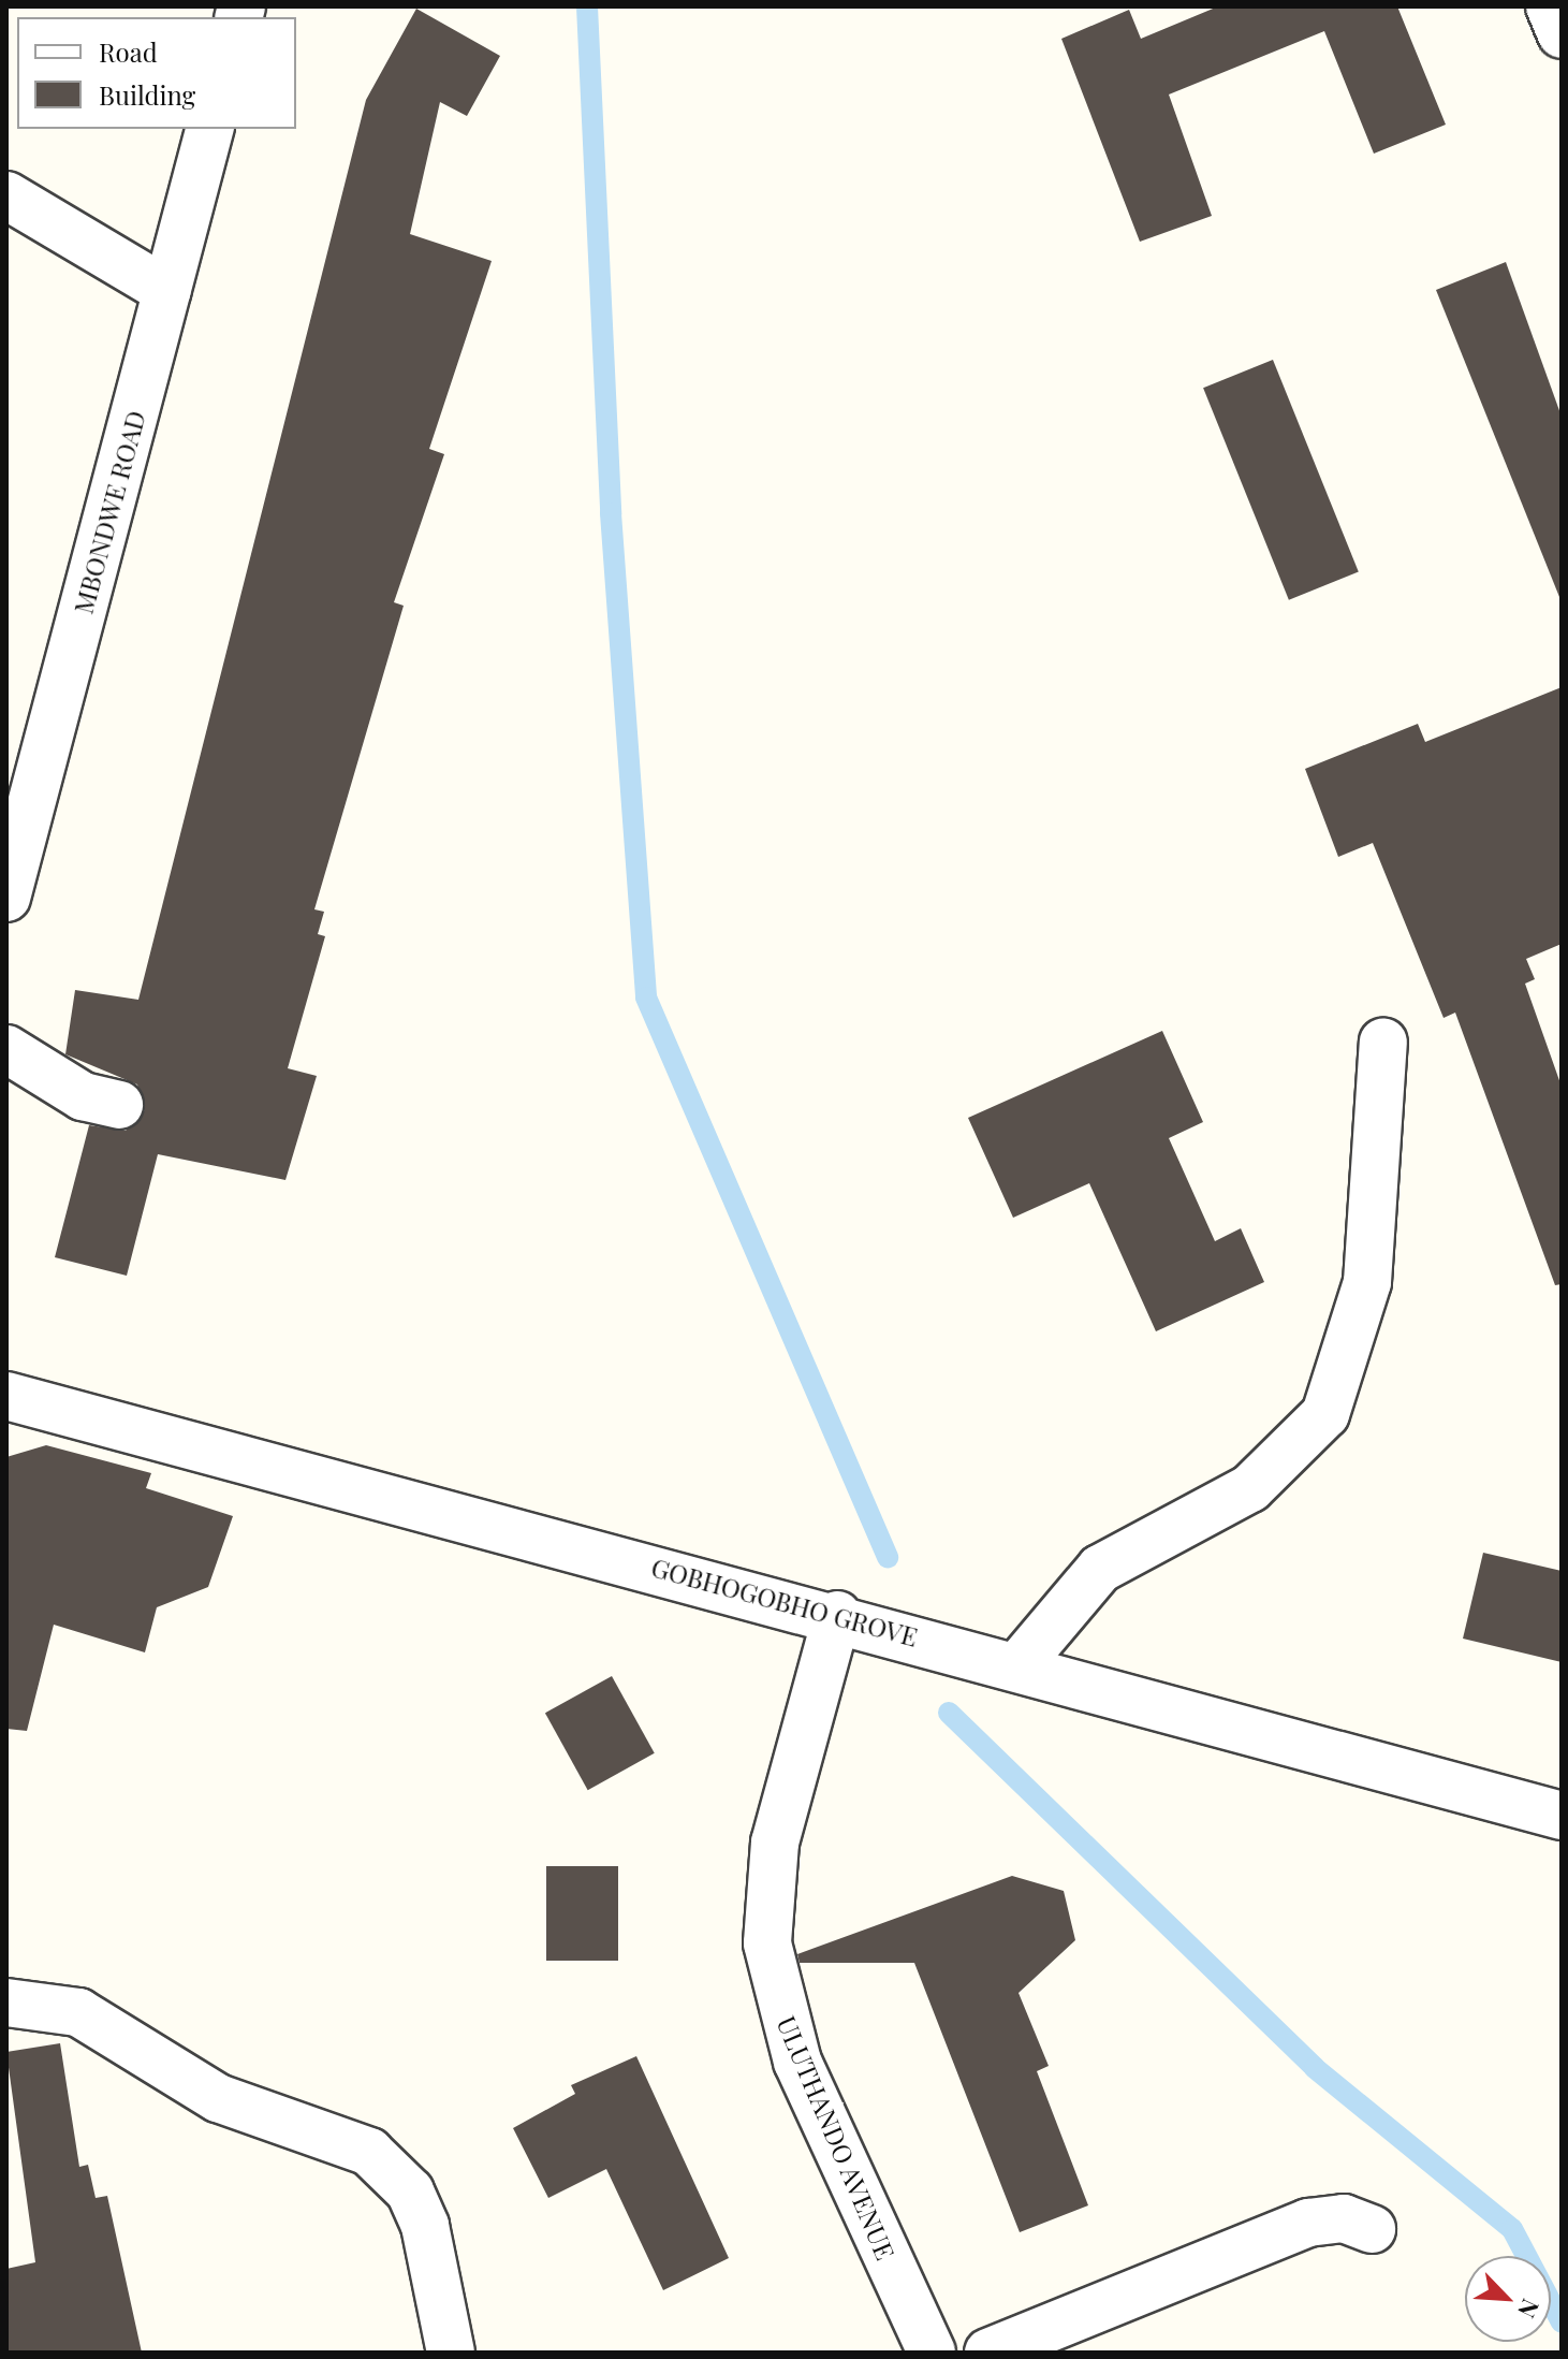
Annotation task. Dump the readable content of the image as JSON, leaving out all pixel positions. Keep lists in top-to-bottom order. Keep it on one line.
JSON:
{"streets":{"street":["MBONDWE ROAD","GOBHOGOBHO GROVE","ULUTHANDO AVENUE"]},"crossings":[["GOBHOGOBHO GROVE","ULUTHANDO AVENUE"]],"legend":["Road","Building"],"north":"bottom right"}
